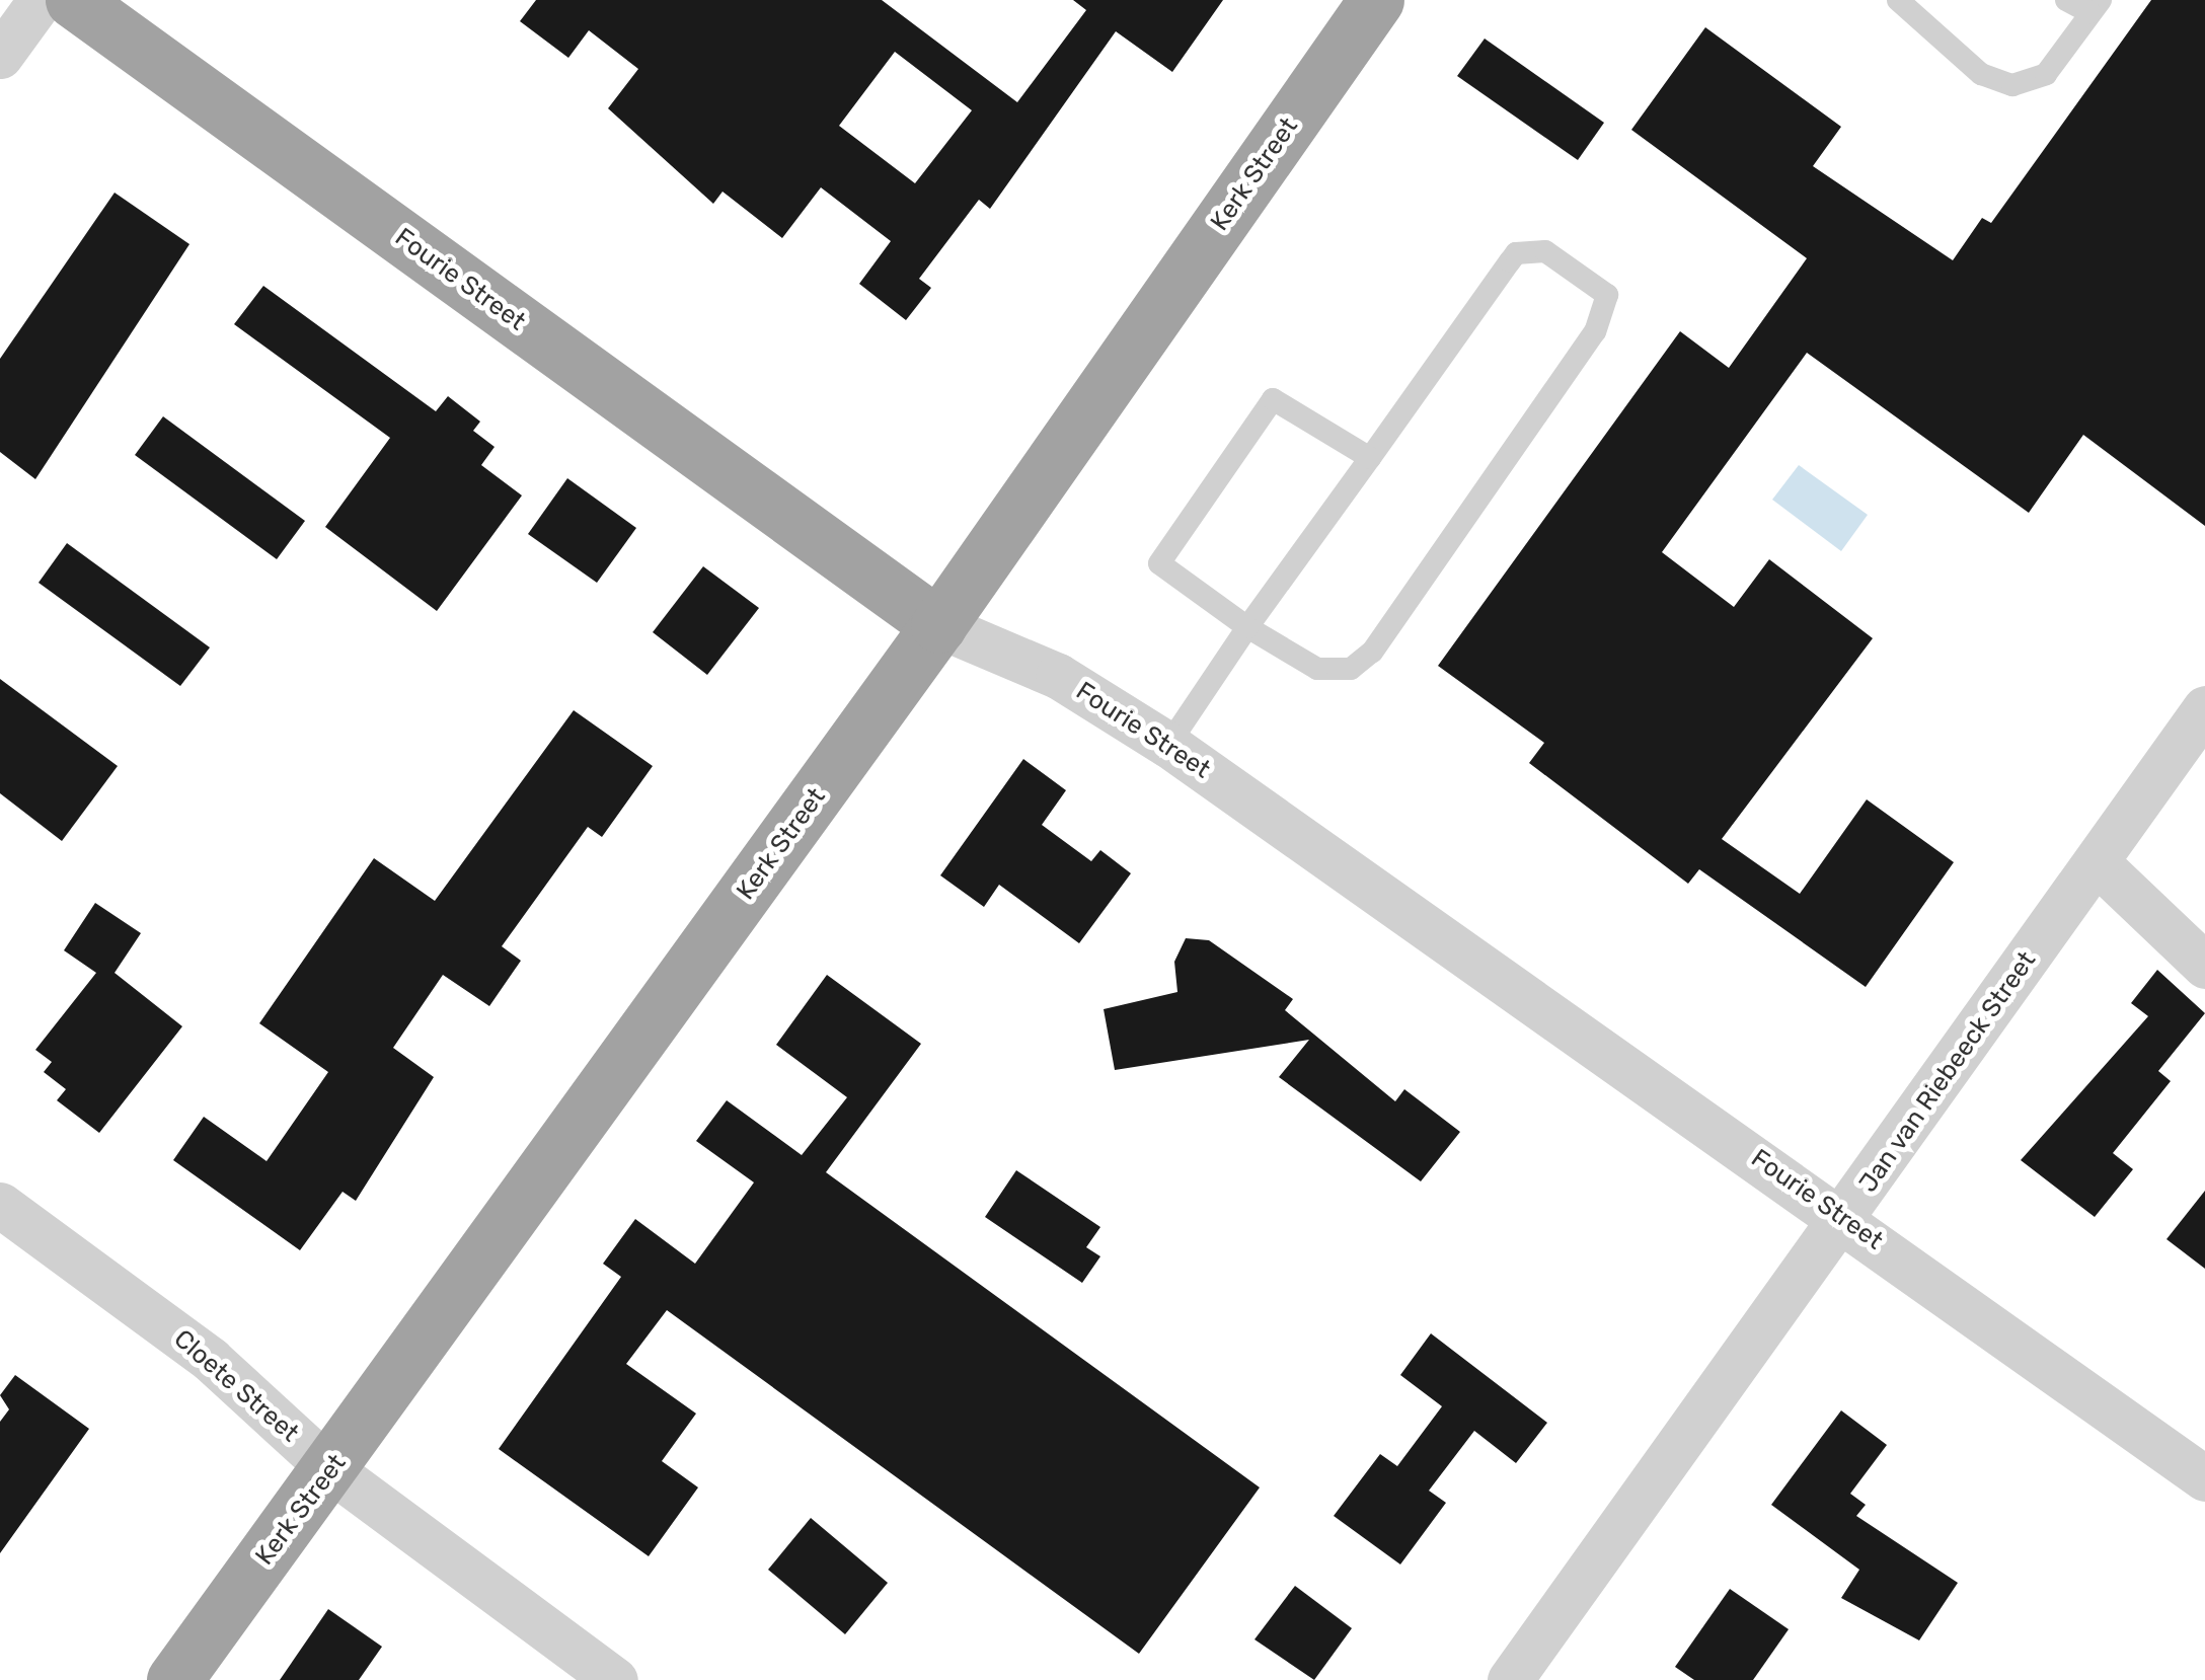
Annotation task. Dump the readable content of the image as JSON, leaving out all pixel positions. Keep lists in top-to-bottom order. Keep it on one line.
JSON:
{"streets":{"highway":["Kerk Street","Fourie Street"],"street":["Jan van Riebeeck Street","Cloete Street"]},"crossings":[["Kerk Street","Fourie Street"],["Kerk Street","Cloete Street"],["Fourie Street","Jan van Riebeeck Street"]]}
